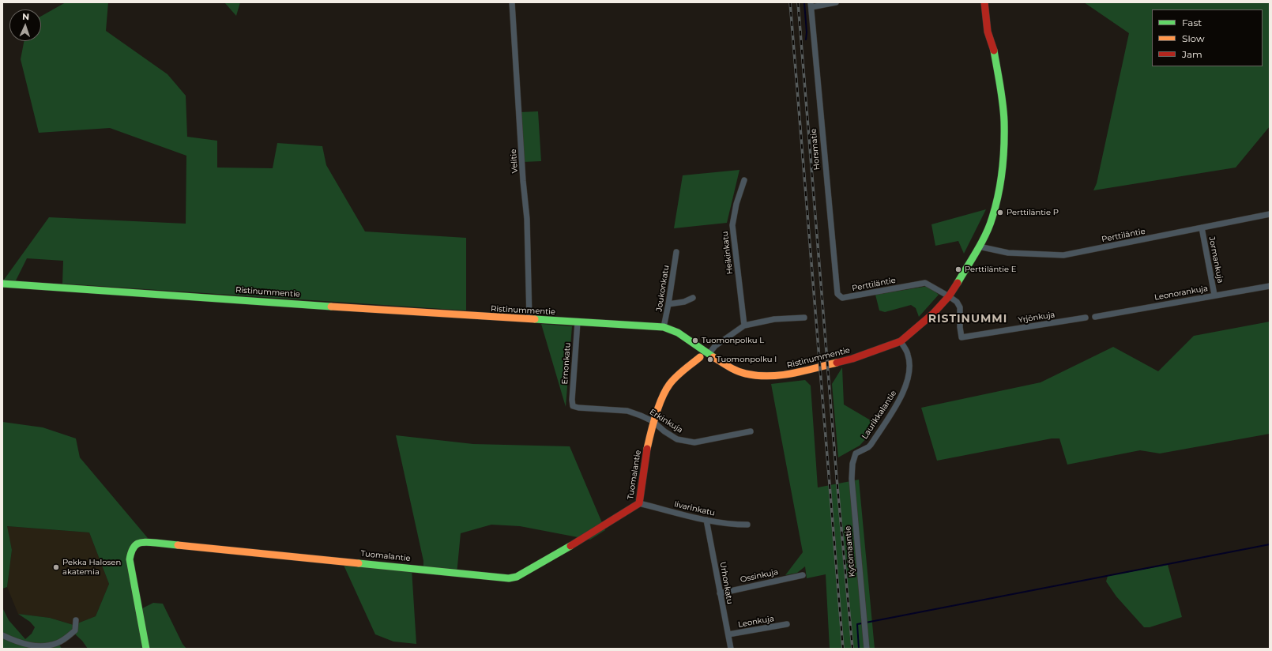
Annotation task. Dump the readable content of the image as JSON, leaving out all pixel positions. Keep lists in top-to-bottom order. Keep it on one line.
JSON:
{"streets":{"street":["Horsmatie","Velitie","Perttiläntie","Heikinkatu","Jormankuja","Joukonkatu","Ristinummentie","Leonorankuja","Yrjönkuja","Ernonkatu","Laurikkalantie","Erkinkuja","Tuomalantie","Iivarinkatu","Kytömaantie","Ossinkuja","Urhonkatu","Leonkuja"]},"crossings":[["Horsmatie","Perttiläntie"],["Velitie","Ristinummentie"],["Perttiläntie","Jormankuja"],["Perttiläntie","Ristinummentie"],["Perttiläntie","Yrjönkuja"],["Jormankuja","Leonorankuja"],["Joukonkatu","Ristinummentie"],["Ristinummentie","Yrjönkuja"],["Ristinummentie","Ernonkatu"],["Ristinummentie","Laurikkalantie"],["Ernonkatu","Erkinkuja"],["Laurikkalantie","Kytömaantie"],["Erkinkuja","Tuomalantie"],["Tuomalantie","Iivarinkatu"],["Iivarinkatu","Urhonkatu"],["Ossinkuja","Urhonkatu"],["Urhonkatu","Leonkuja"]],"districts":["RISTINUMMI"],"places":["Perttiläntie P","Perttiläntie E","Tuomonpolku L","Tuomonpolku I","Pekka Halosen akatemia"],"legend":["Fast","Slow","Jam"],"north":"top"}
